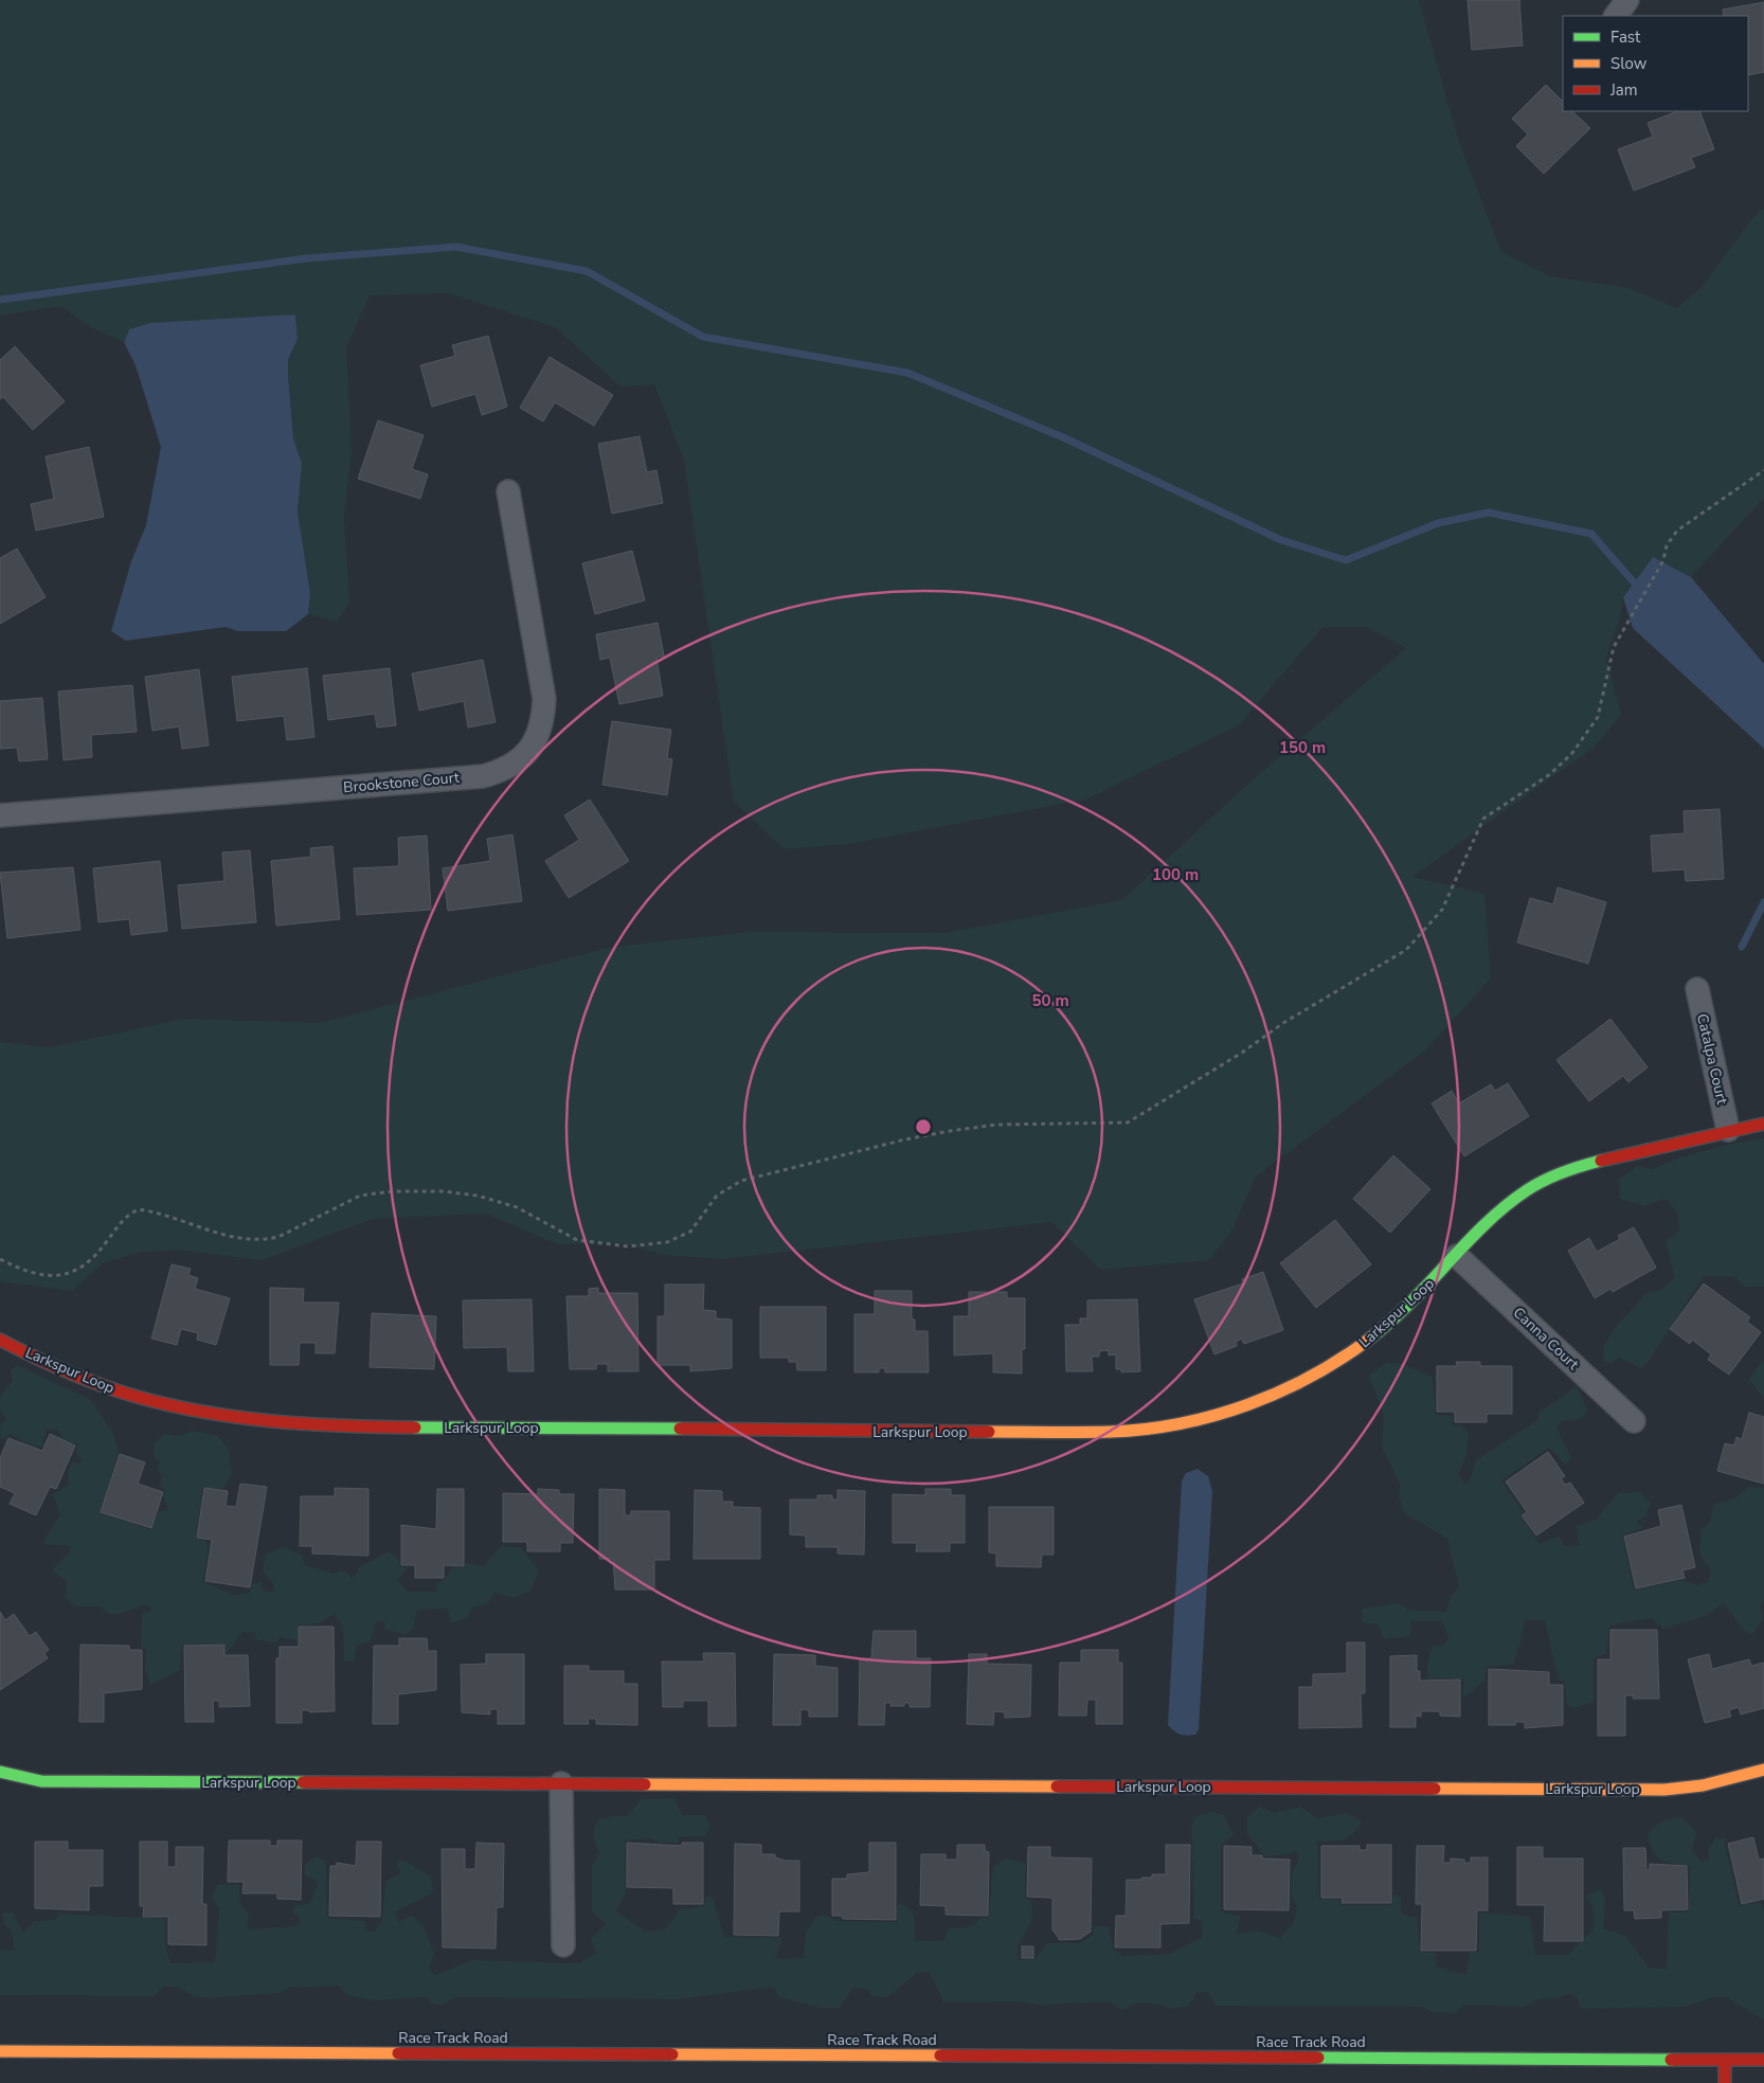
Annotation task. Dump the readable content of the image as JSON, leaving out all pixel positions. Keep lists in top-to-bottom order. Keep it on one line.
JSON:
{"streets":{"street":["Brookstone Court","Catalpa Court","Larkspur Loop","Canna Court","Race Track Road"]},"crossings":[["Catalpa Court","Larkspur Loop"],["Larkspur Loop","Canna Court"]],"legend":["Fast","Slow","Jam"],"rings":["150 m","100 m","50 m"]}
